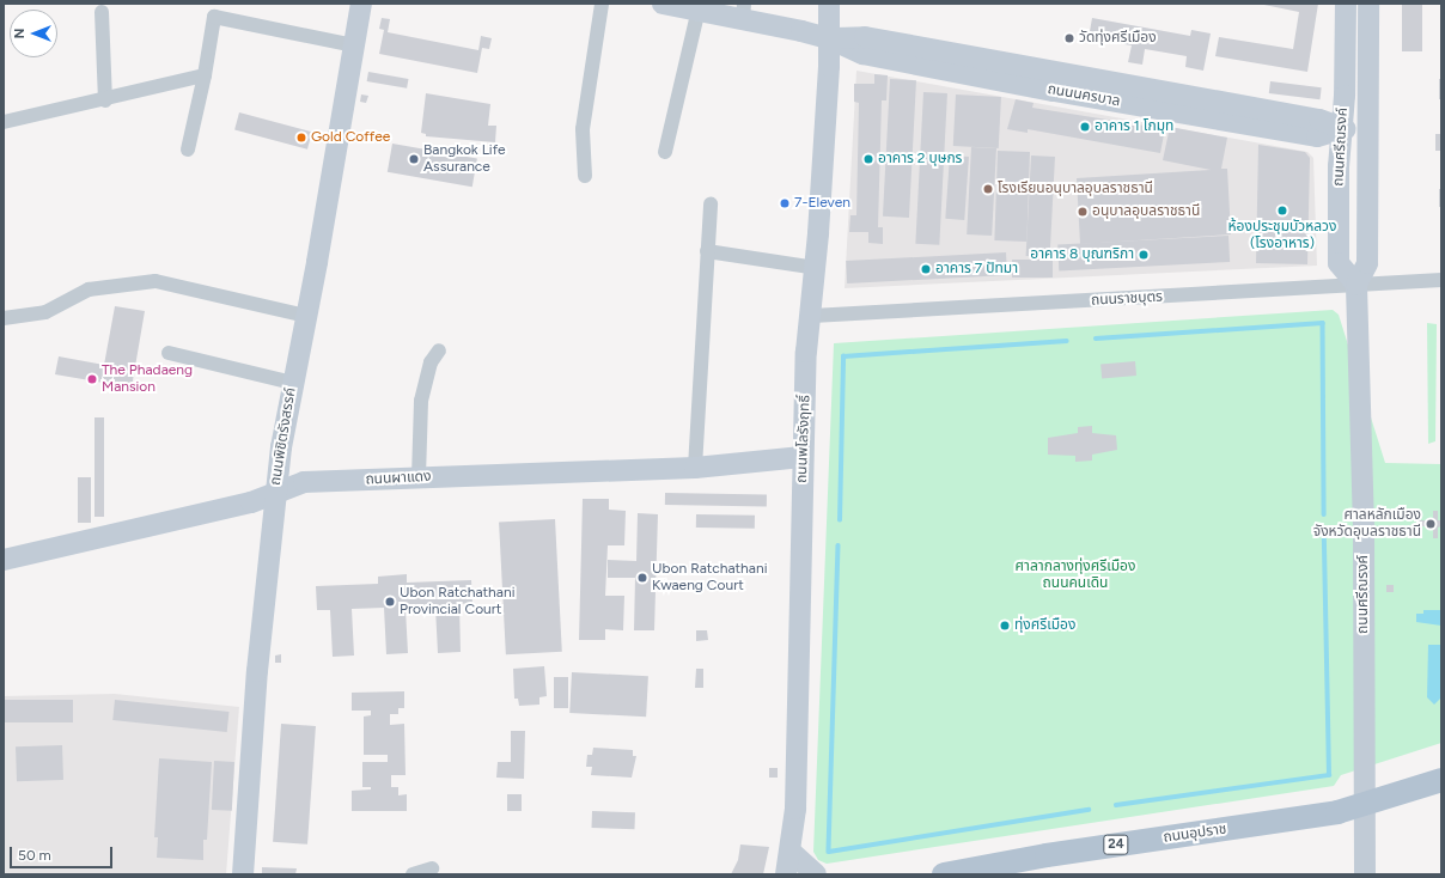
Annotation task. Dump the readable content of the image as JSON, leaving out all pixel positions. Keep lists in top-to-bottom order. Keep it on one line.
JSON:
{"streets":{"main road":["ถนนอุปราช","24"],"street":["ถนนนครบาล","ถนนศรีณรงค์","ถนนราชบุตร","ถนนพิชิตรังสรรค์","ถนนพโลรังฤทธิ์","ถนนผาแดง"]},"crossings":[["ถนนนครบาล","ถนนศรีณรงค์"],["ถนนนครบาล","ถนนพโลรังฤทธิ์"],["ถนนศรีณรงค์","ถนนราชบุตร"],["ถนนศรีณรงค์","ถนนอุปราช"],["ถนนราชบุตร","ถนนพโลรังฤทธิ์"],["ถนนพิชิตรังสรรค์","ถนนผาแดง"],["ถนนพโลรังฤทธิ์","ถนนผาแดง"]],"parks":["ศาลากลางทุ่งศรีเมือง ถนนคนเดิน"],"places":["วัดทุ่งศรีเมือง","อาคาร 1 โกมุท","Gold Coffee","Bangkok Life Assurance","อาคาร 2 บุษกร","โรงเรียนอนุบาลอุบลราชธานี","7-Eleven","ห้องประชุมบัวหลวง (โรงอาหาร)","อนุบาลอุบลราชธานี","อาคาร 8 บุณฑริกา","อาคาร 7 ปัทมา","The Phadaeng Mansion","ศาลหลักเมือง จังหวัดอุบลราชธานี","Ubon Ratchathani Kwaeng Court","Ubon Ratchathani Provincial Court","ทุ่งศรีเมือง"],"scale_bar":"50 m","north":"left"}
